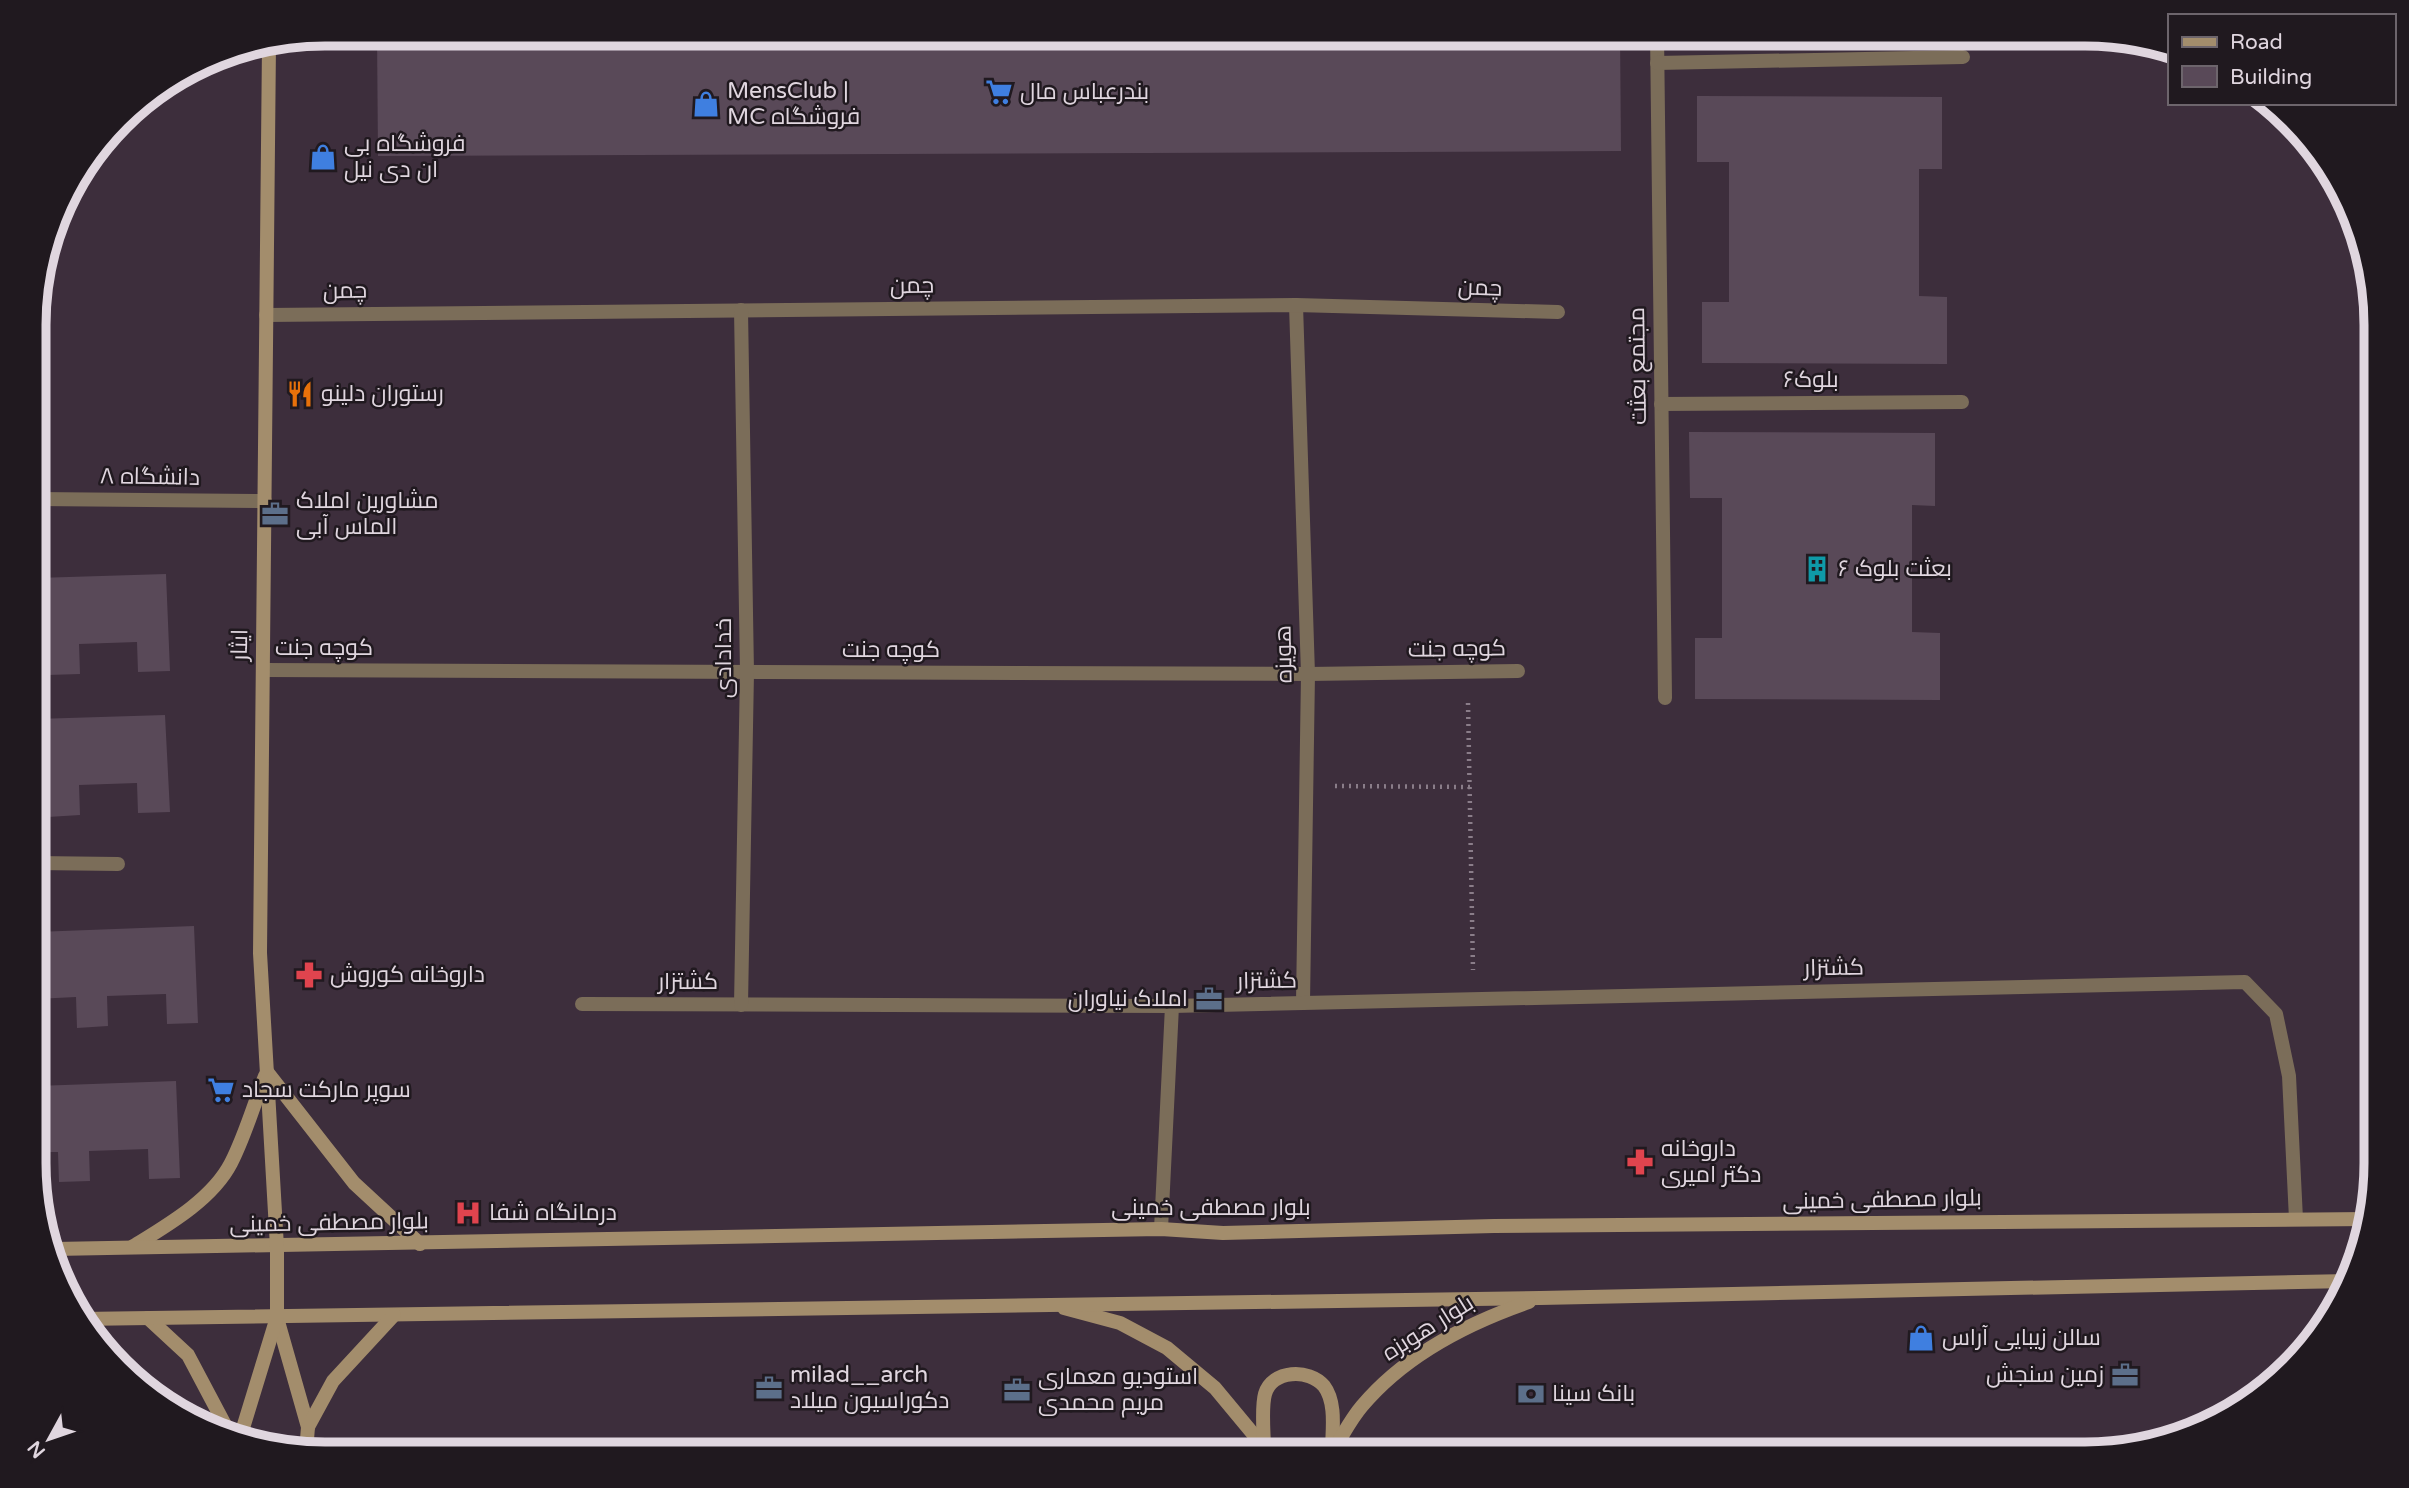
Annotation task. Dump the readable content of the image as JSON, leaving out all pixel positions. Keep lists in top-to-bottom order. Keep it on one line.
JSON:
{"streets":{"main road":["ایثار","بلوار مصطفی خمینی","بلوار هوبزه"],"street":["چمن","مجتمع بعثت","بلوک۶","دانشگاه ۸","کوچه جنت","هویزه","خدادادی","کشتزار"]},"crossings":[["چمن","ایثار"],["چمن","هویزه"],["چمن","خدادادی"],["مجتمع بعثت","بلوک۶"],["دانشگاه ۸","ایثار"],["ایثار","کوچه جنت"],["ایثار","بلوار مصطفی خمینی"],["کوچه جنت","هویزه"],["کوچه جنت","خدادادی"],["هویزه","کشتزار"],["خدادادی","کشتزار"],["کشتزار","بلوار مصطفی خمینی"]],"places":{"supermarket":["بندرعباس مال","سوپر مارکت سجاد"],"shop":["MensClub | MC فروشگاه","فروشگاه بی ان دی نیل","سالن زیبایی آراس"],"restaurant":["رستوران دلینو"],"office":["مشاورین املاک الماس آبی","املاک نیاوران","زمین سنجش","milad__arch دکوراسیون میلاد","استودیو معماری مریم محمدی"],"building":["بعثت بلوک ۶"],"pharmacy":["داروخانه کوروش","داروخانه دکتر امیری"],"hospital":["درمانگاه شفا"],"bank":["بانک سینا"]},"legend":["Road","Building"],"north":"bottom left"}
